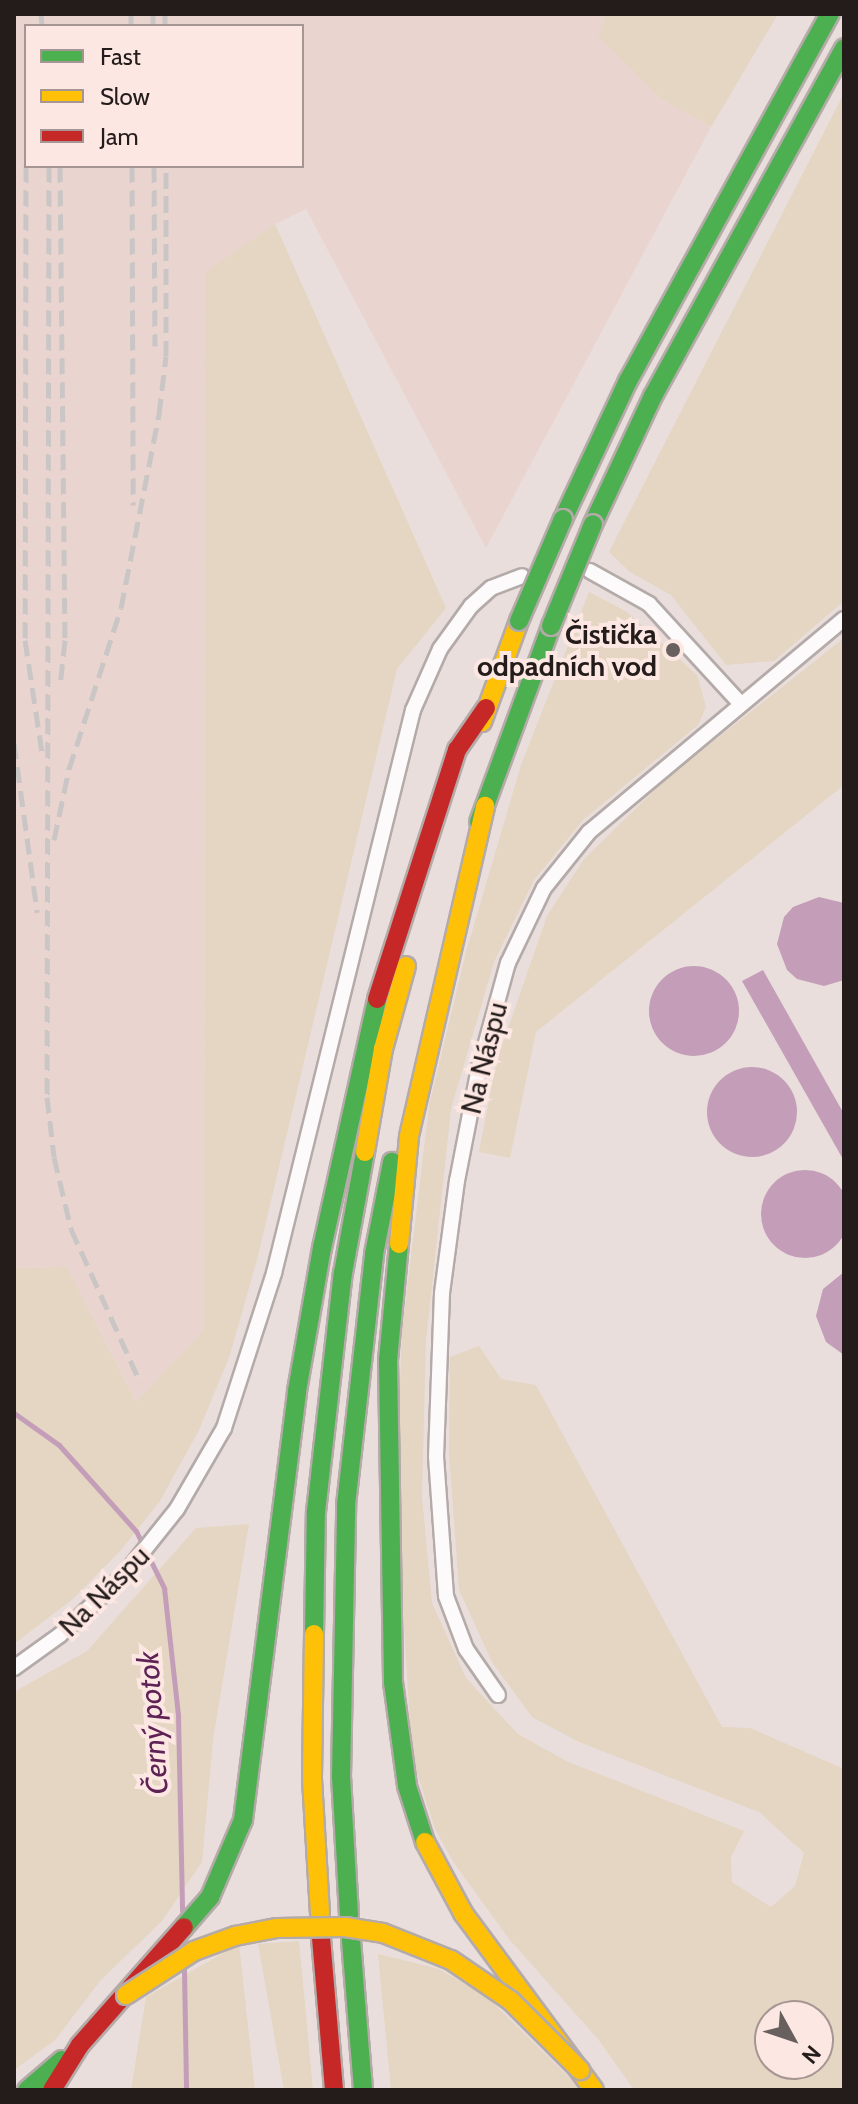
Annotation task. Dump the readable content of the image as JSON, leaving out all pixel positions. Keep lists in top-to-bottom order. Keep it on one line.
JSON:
{"streets":{"street":["Na Náspu"]},"water":["Černý potok"],"places":["Čistička odpadních vod"],"legend":["Fast","Slow","Jam"],"north":"bottom right"}
